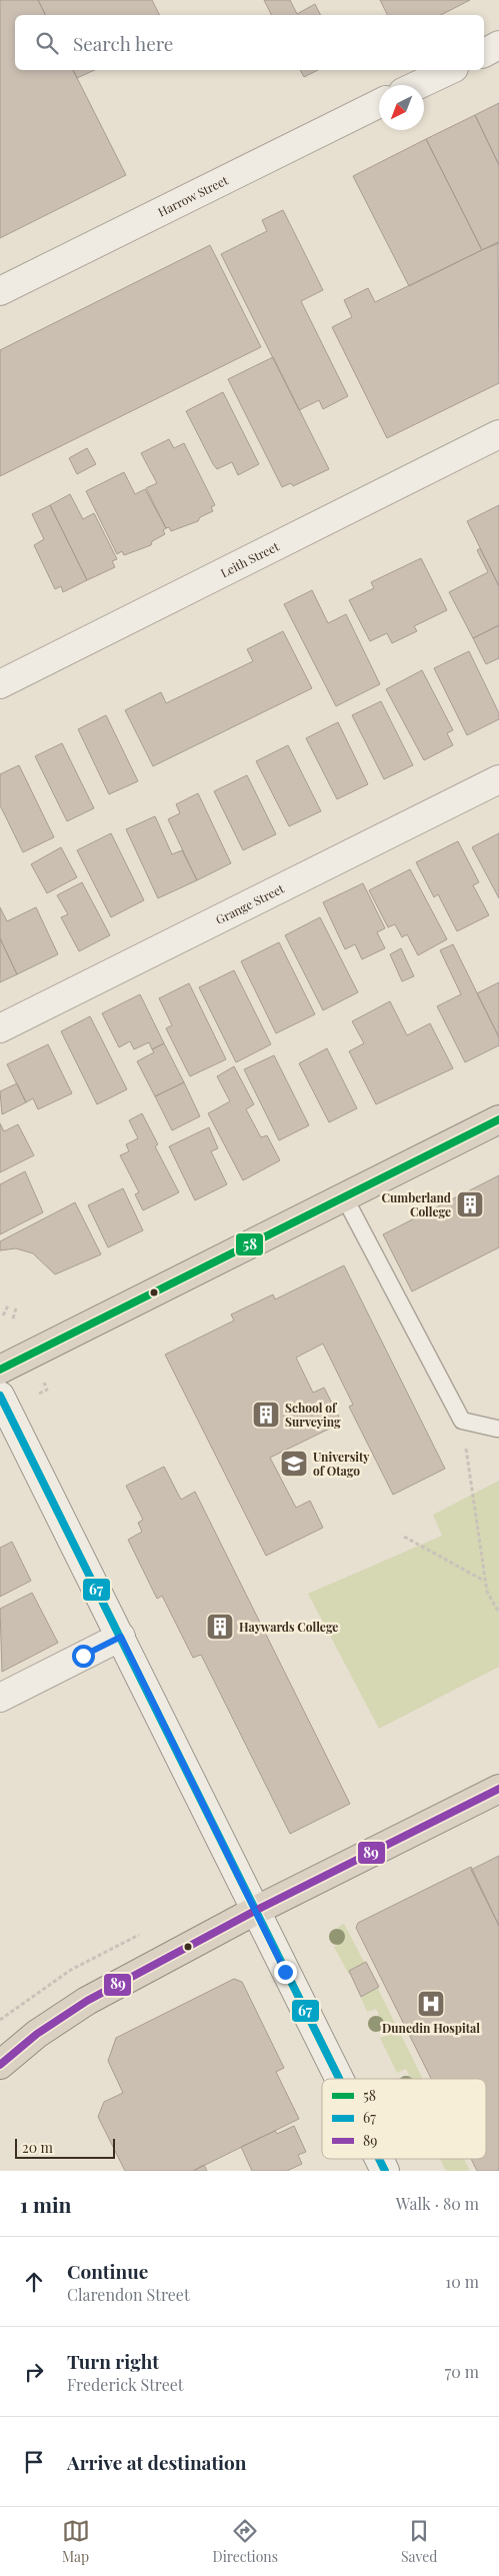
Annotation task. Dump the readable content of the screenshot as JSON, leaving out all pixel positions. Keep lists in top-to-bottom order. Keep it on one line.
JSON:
{"streets":{"street":["Harrow Street","Leith Street","Grange Street"]},"places":{"building":["Cumberland College","School of Surveying","Haywards College"],"school or university":["University of Otago"],"hospital":["Dunedin Hospital"]},"lines":["transit line 58","transit line 67","transit line 89"],"legend":["58","67","89"],"scale_bar":"20 m","north":"bottom left","page":{"search":"Search here","scale":"20 m","heading":["1 min","Walk · 80 m"],"list":[["Continue","Clarendon Street","10 m"],["Turn right","Frederick Street","70 m"],"Arrive at destination"],"nav":["Map","Directions","Saved"]}}
